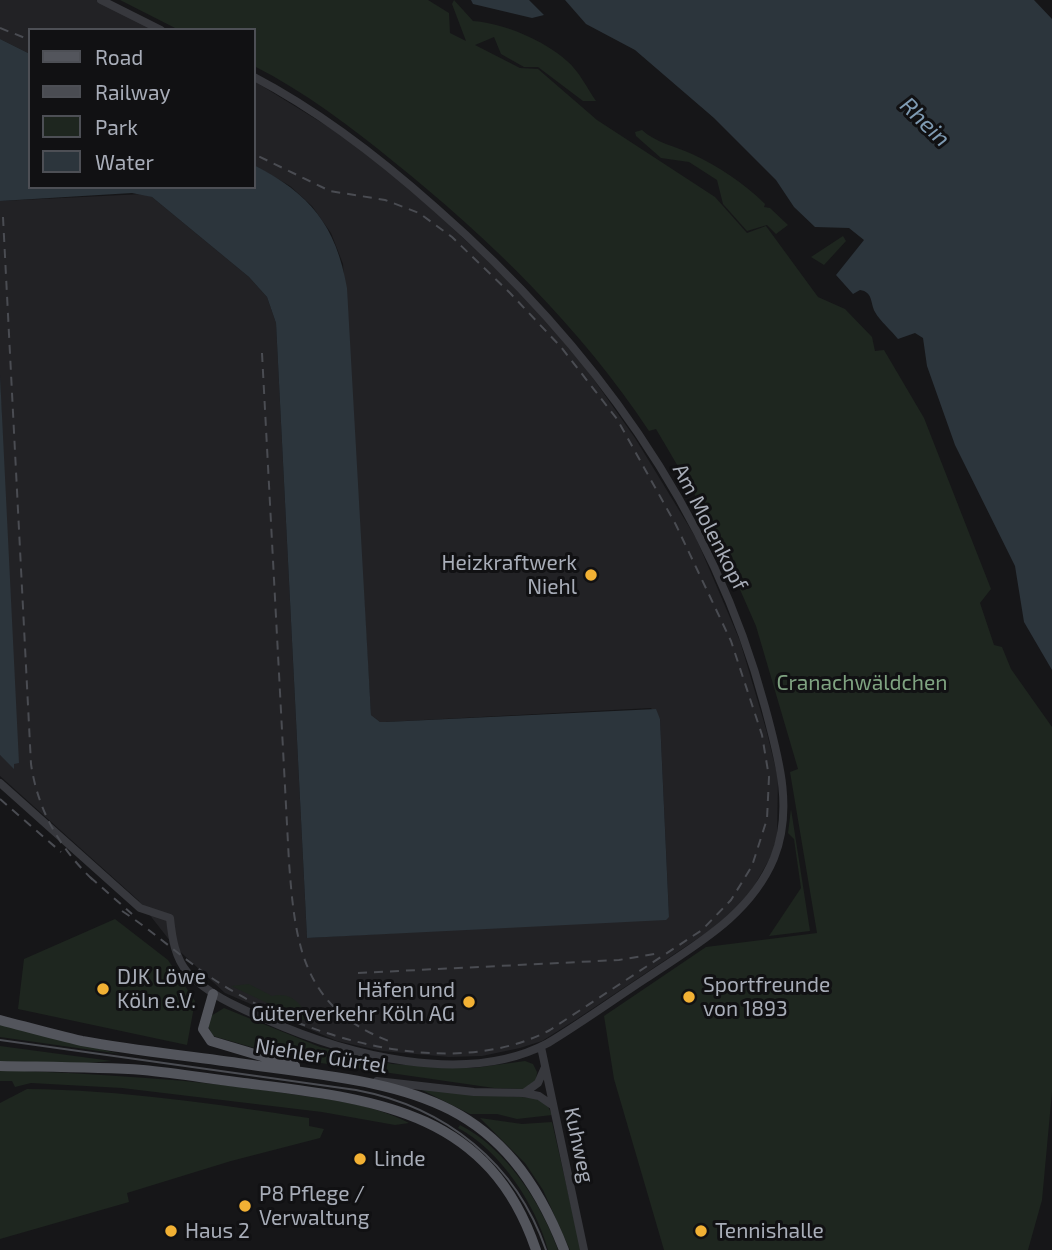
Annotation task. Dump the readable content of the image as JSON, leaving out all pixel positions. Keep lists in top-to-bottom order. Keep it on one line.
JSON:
{"streets":{"main road":["Niehler Gürtel"],"street":["Am Molenkopf","Kuhweg"]},"crossings":[["Am Molenkopf","Kuhweg"]],"water":["Rhein"],"parks":["Cranachwäldchen"],"places":["Heizkraftwerk Niehl","DJK Löwe Köln e.V.","Sportfreunde von 1893","Häfen und Güterverkehr Köln AG","Linde","P8 Pflege / Verwaltung","Haus 2","Tennishalle"],"legend":["Road","Railway","Park","Water"]}
